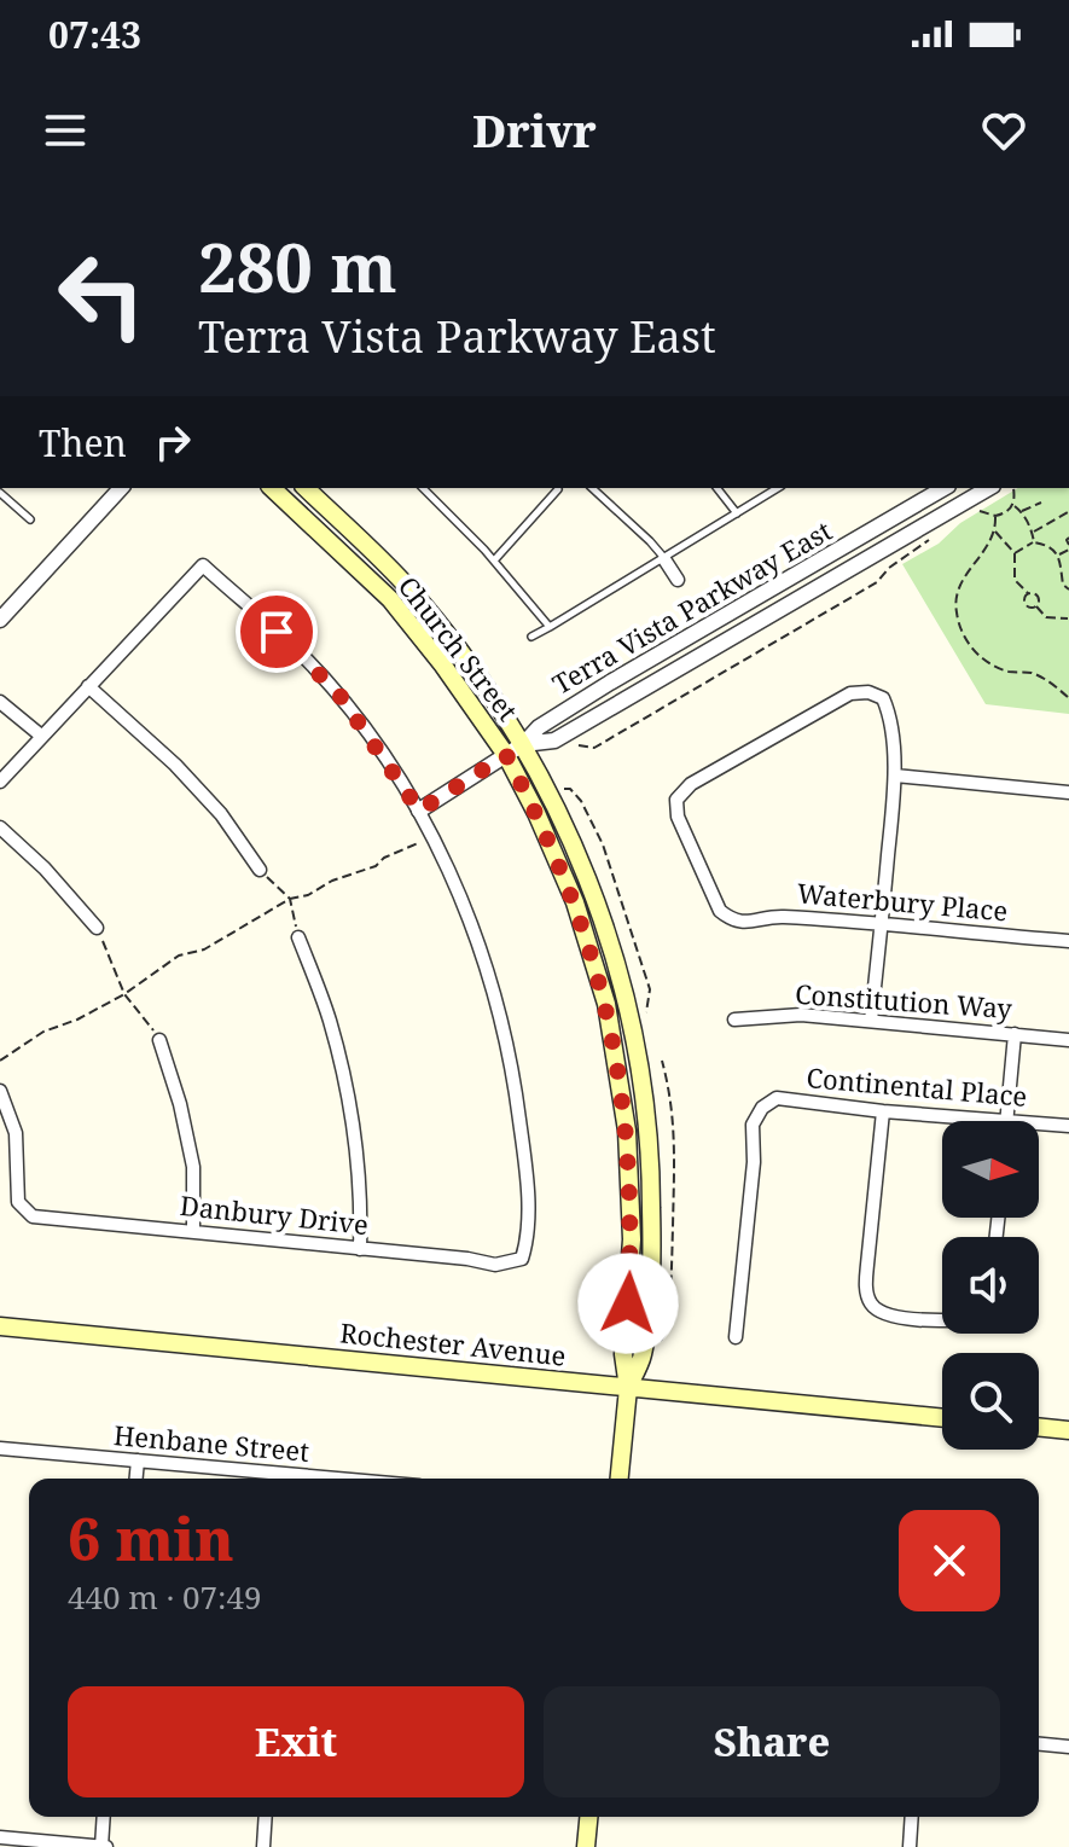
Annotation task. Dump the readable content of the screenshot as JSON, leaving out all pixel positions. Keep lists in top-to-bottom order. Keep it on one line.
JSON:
{"streets":{"main road":["Church Street","Rochester Avenue"],"street":["Terra Vista Parkway East","Waterbury Place","Constitution Way","Continental Place","Danbury Drive","Henbane Street"]},"crossings":[["Terra Vista Parkway East","Church Street"],["Terra Vista Parkway East","Danbury Drive"],["Church Street","Rochester Avenue"]],"north":"right","page":{"status":"07:43","header":"Drivr","turn":["280 m","Terra Vista Parkway East"],"then":"Then","heading":["6 min","440 m · 07:49"],"buttons":["Exit","Share"]}}
